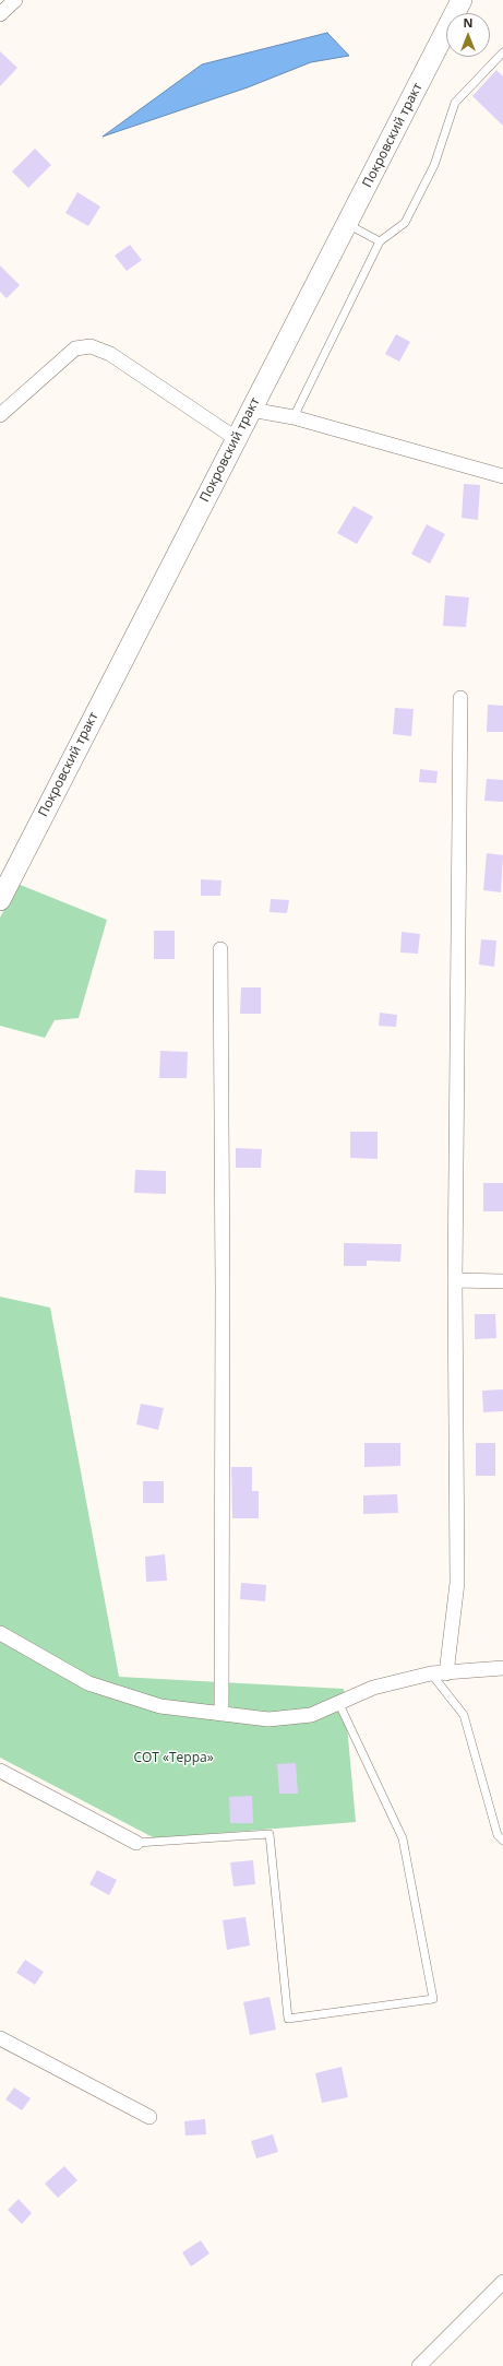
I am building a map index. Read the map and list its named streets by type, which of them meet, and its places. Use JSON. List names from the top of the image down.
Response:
{
  "streets": {
    "main road": ["Покровский тракт"]
  },
  "parks": ["СОТ «Терра»"],
  "north": "top"
}
